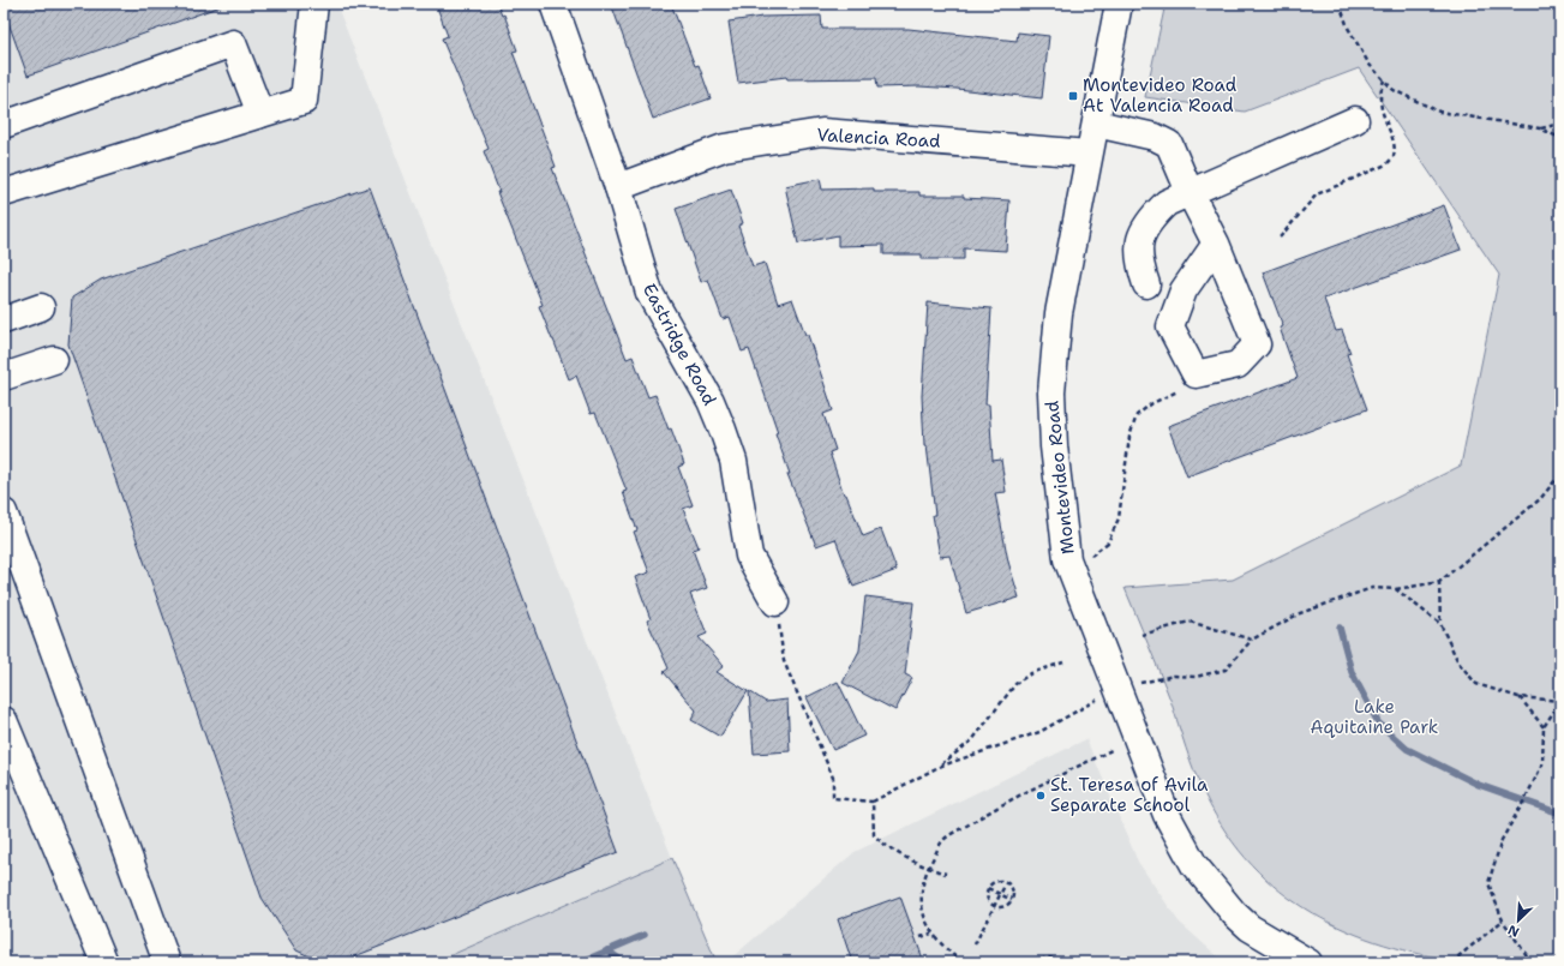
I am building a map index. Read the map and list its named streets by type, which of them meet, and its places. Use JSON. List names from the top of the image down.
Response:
{
  "streets": {
    "street": ["Valencia Road", "Eastridge Road", "Montevideo Road"]
  },
  "crossings": [
    ["Valencia Road", "Eastridge Road"],
    ["Valencia Road", "Montevideo Road"]
  ],
  "parks": ["Lake Aquitaine Park"],
  "places": {
    "transit": ["Montevideo Road At Valencia Road"],
    "other": ["St. Teresa of Avila Separate School"]
  },
  "north": "bottom left"
}
